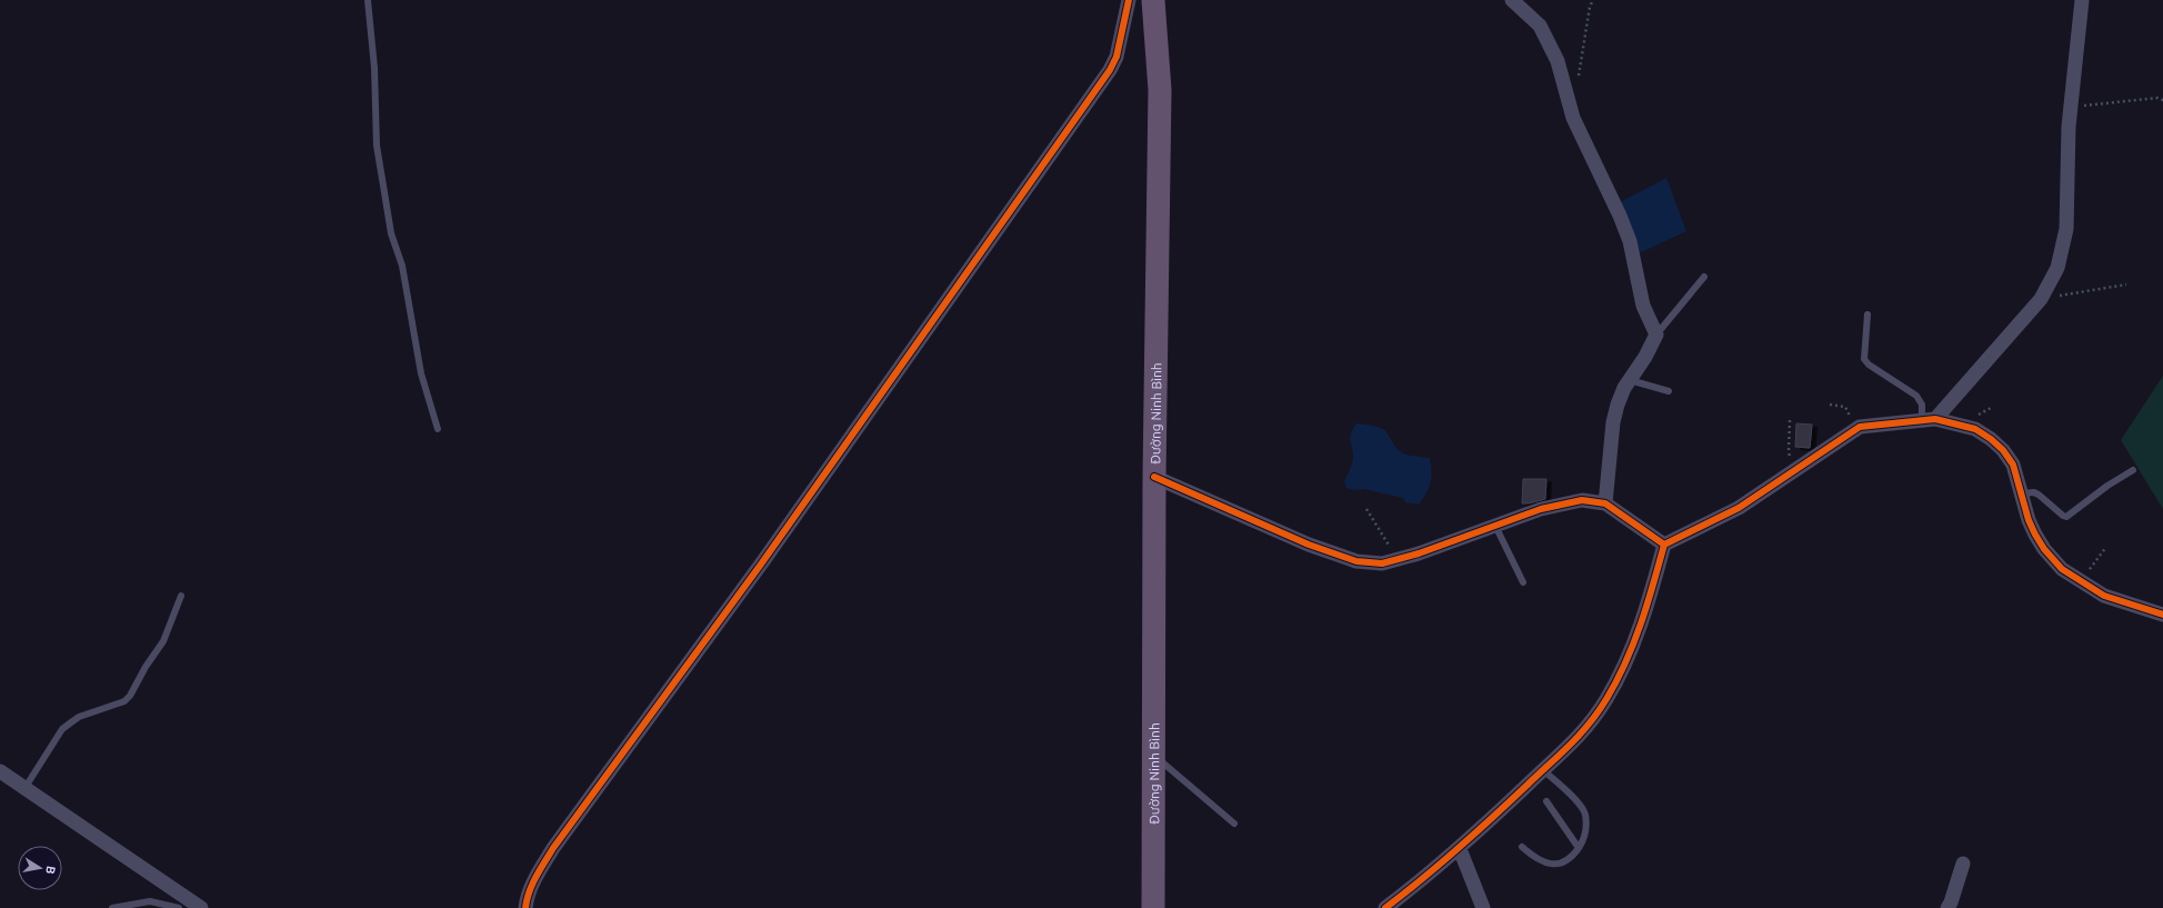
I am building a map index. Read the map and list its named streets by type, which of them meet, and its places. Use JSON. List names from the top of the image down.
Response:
{
  "streets": {
    "highway": ["Đường Ninh Bình"]
  },
  "north": "right"
}
